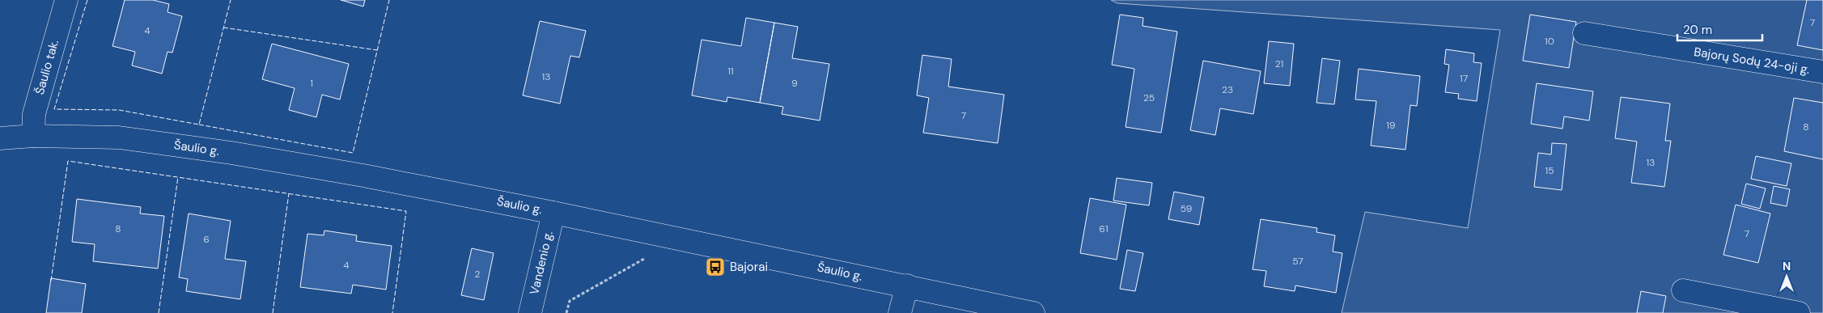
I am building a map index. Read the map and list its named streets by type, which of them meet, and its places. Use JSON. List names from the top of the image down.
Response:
{
  "streets": {
    "street": [
      "Bajorų Sodų 24-oji g.",
      "Šaulio tak.",
      "Šaulio g.",
      "Vandenio g."
    ]
  },
  "crossings": [
    ["Šaulio tak.", "Šaulio g."],
    ["Šaulio g.", "Vandenio g."]
  ],
  "places": {
    "bus stop": ["Bajorai"]
  },
  "house_numbers": [
    "7",
    "4",
    "10",
    "21",
    "11",
    "13",
    "17",
    "1",
    "9",
    "23",
    "25",
    "7",
    "19",
    "8",
    "13",
    "15",
    "59",
    "8",
    "61",
    "7",
    "6",
    "57",
    "4",
    "2"
  ],
  "scale_bar": "20 m",
  "north": "top"
}
